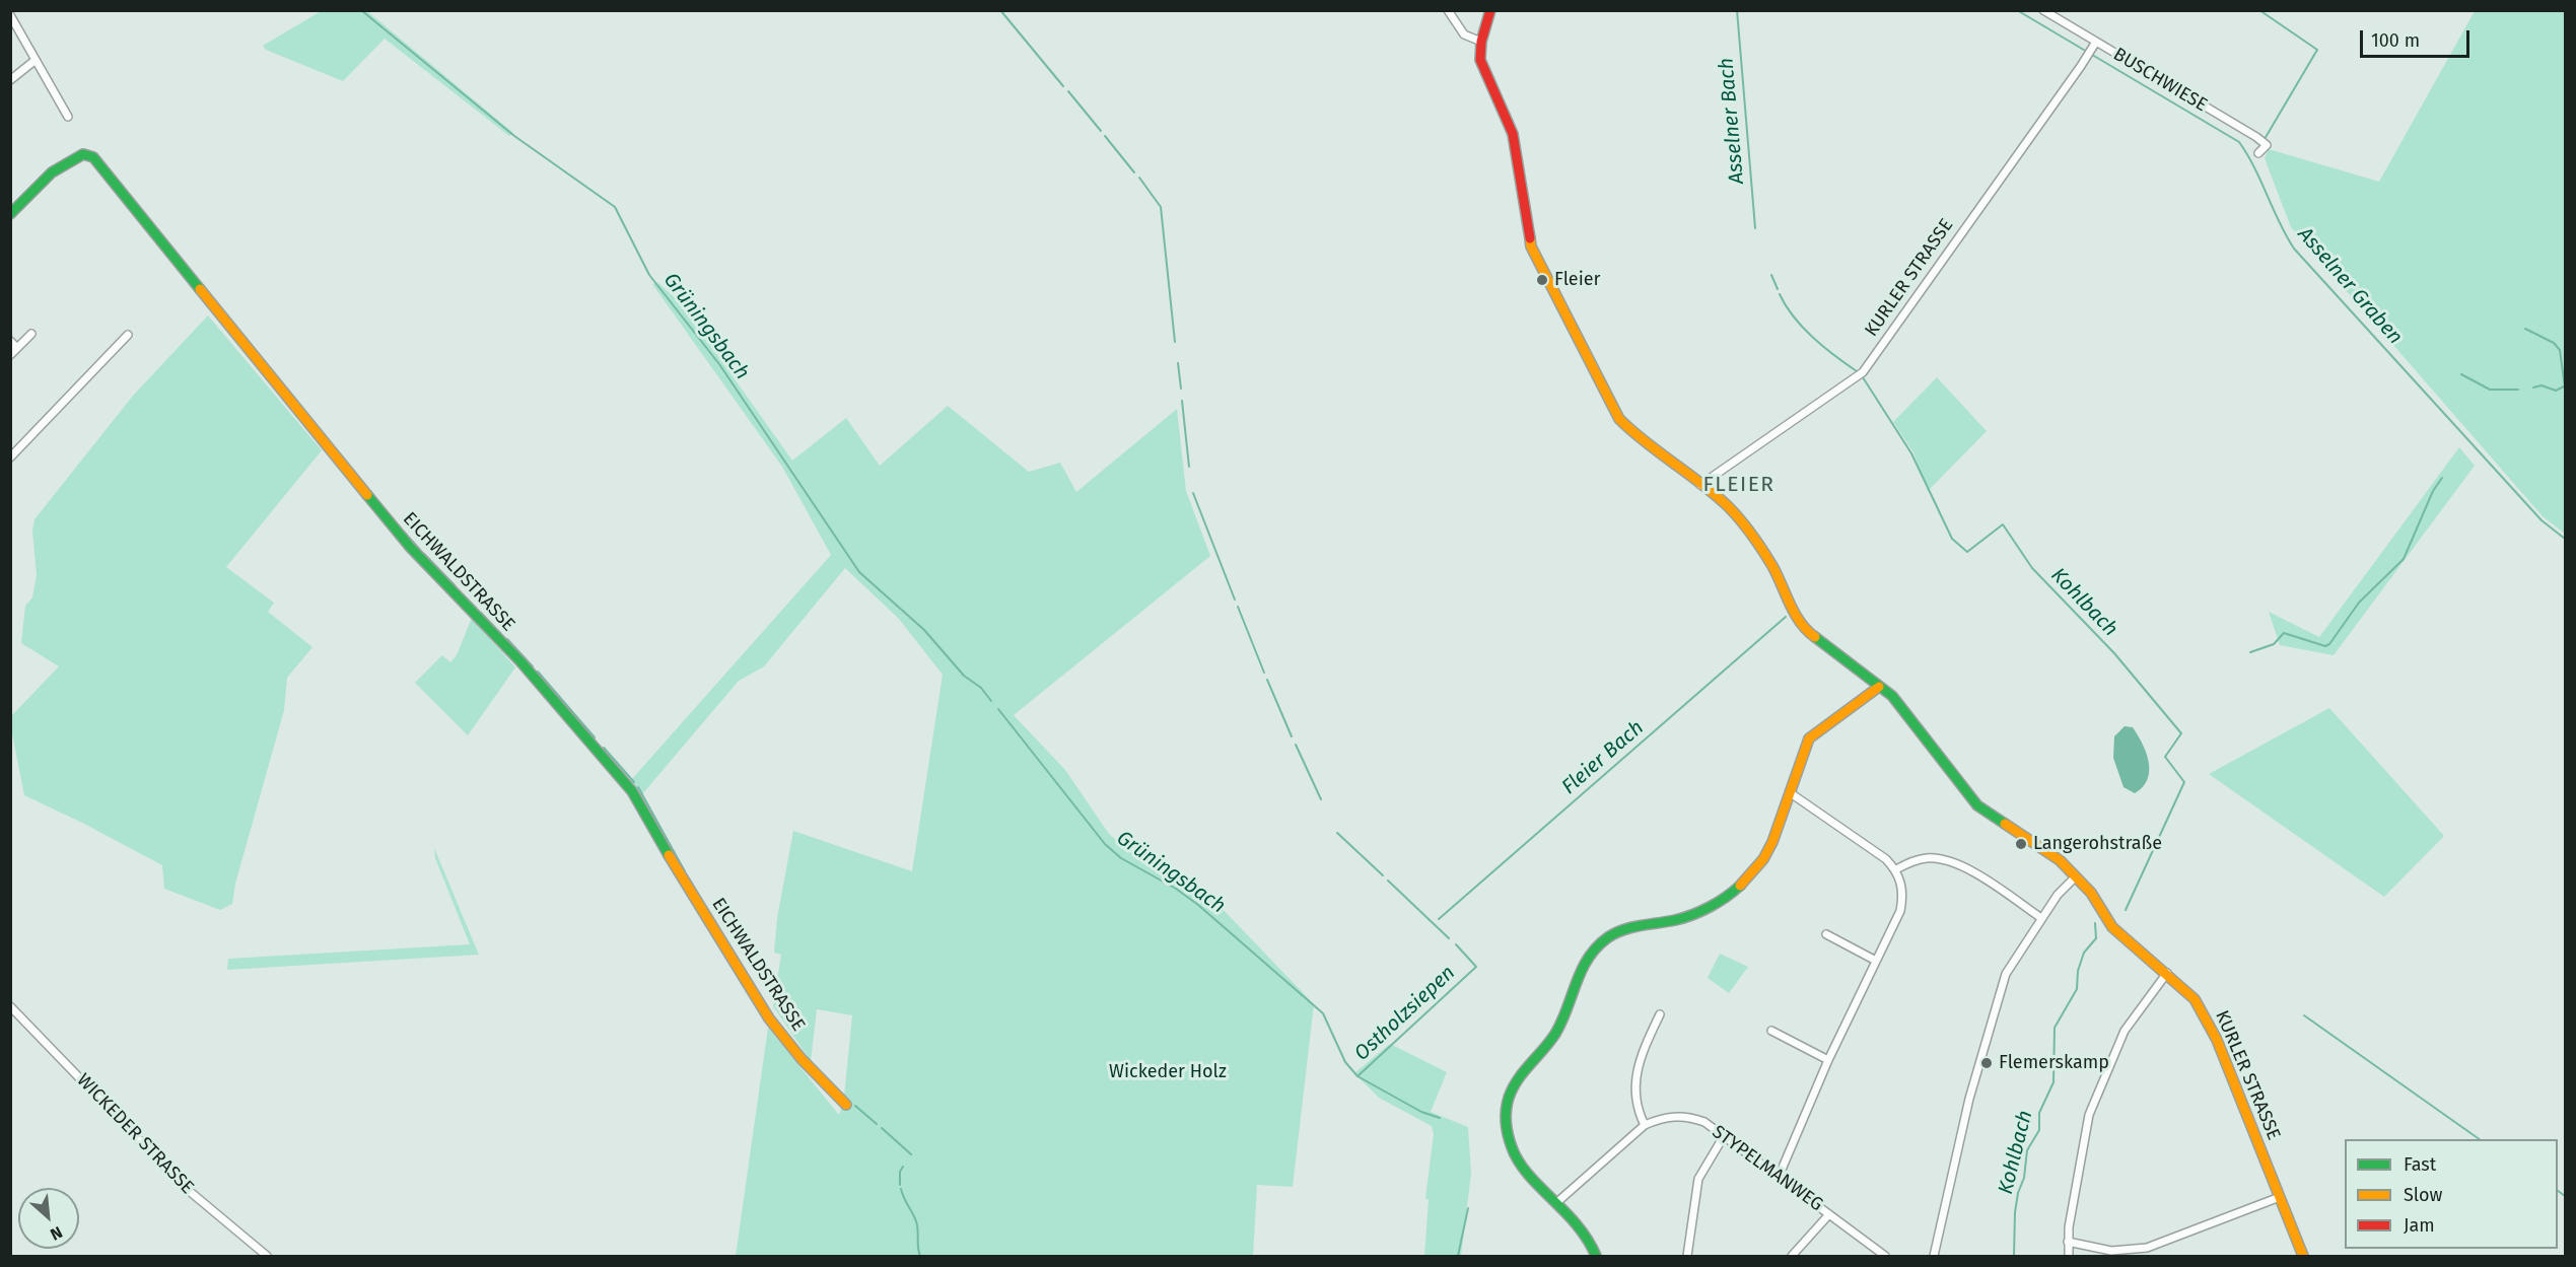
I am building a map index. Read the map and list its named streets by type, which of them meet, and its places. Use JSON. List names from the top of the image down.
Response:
{
  "streets": {
    "street": [
      "BUSCHWIESE",
      "KURLER STRASSE",
      "EICHWALDSTRASSE",
      "WICKEDER STRASSE",
      "STYPELMANWEG"
    ]
  },
  "crossings": [
    ["BUSCHWIESE", "KURLER STRASSE"]
  ],
  "districts": ["FLEIER"],
  "water": [
    "Asselner Bach",
    "Asselner Graben",
    "Grüningsbach",
    "Kohlbach",
    "Fleier Bach",
    "Ostholzsiepen"
  ],
  "parks": ["Wickeder Holz"],
  "places": ["Fleier", "Langerohstraße", "Flemerskamp"],
  "legend": ["Fast", "Slow", "Jam"],
  "scale_bar": "100 m",
  "north": "bottom right"
}
